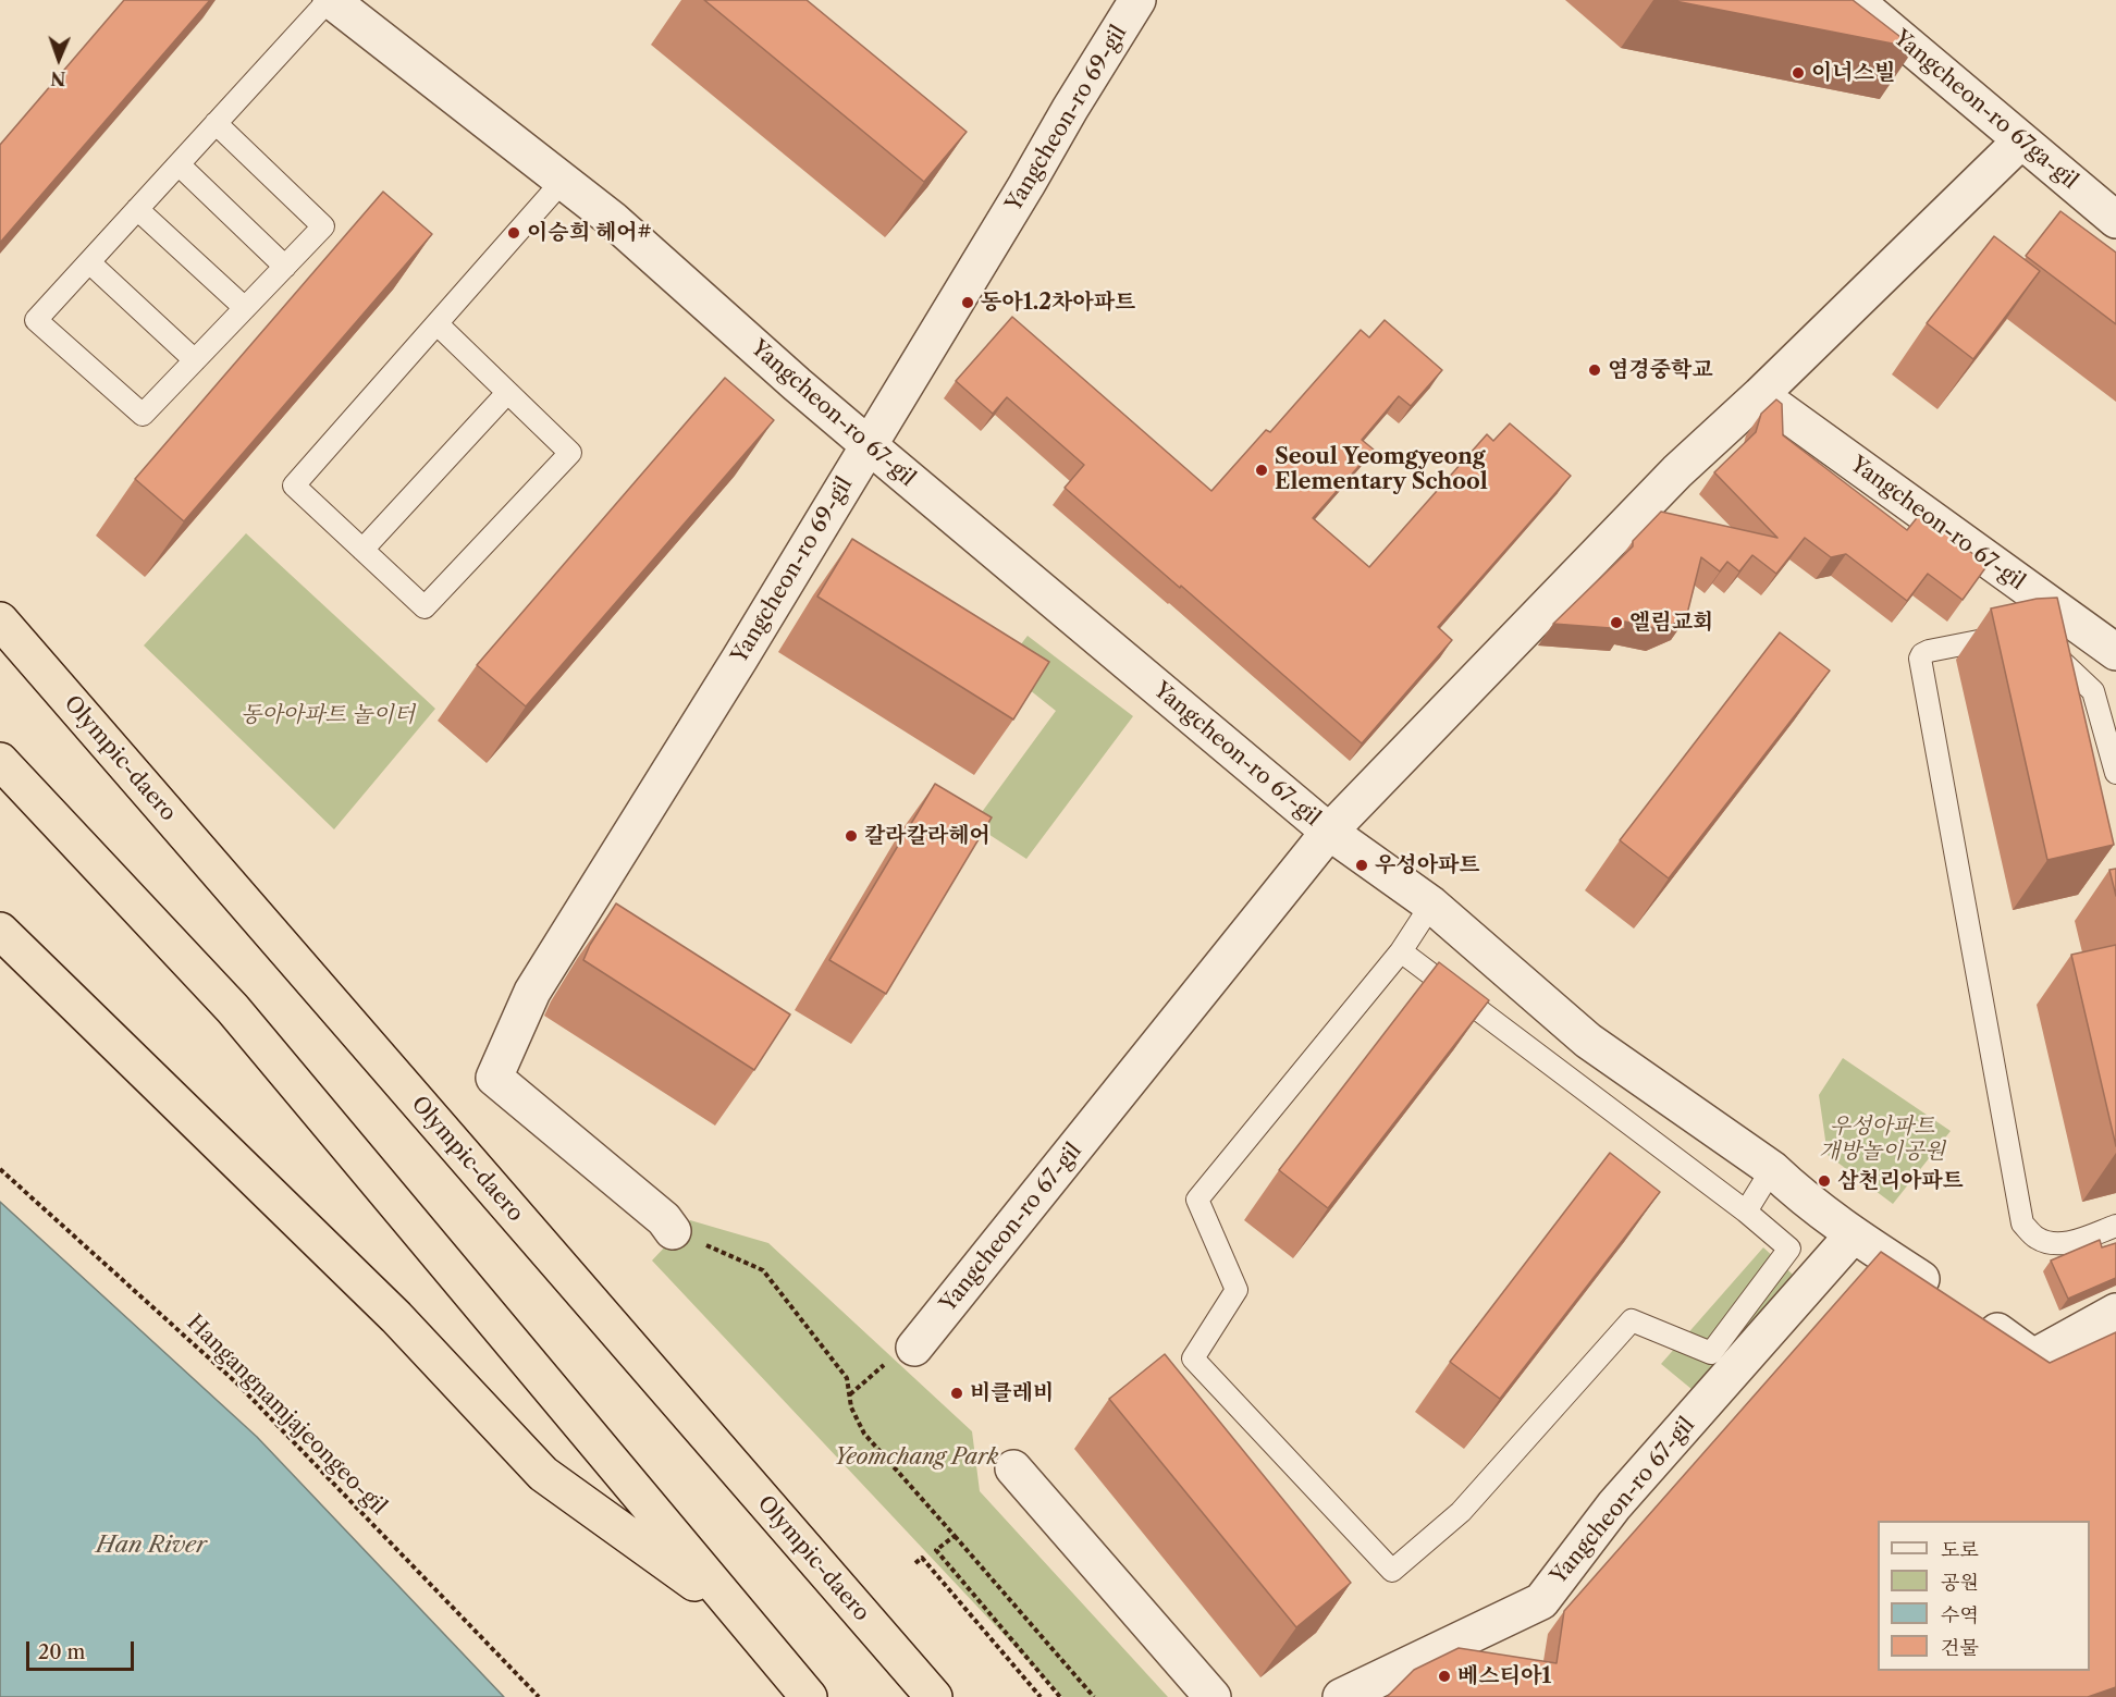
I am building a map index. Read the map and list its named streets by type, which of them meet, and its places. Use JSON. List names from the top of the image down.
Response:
{
  "streets": {
    "highway": ["Olympic-daero"],
    "street": ["Yangcheon-ro 67ga-gil", "Yangcheon-ro 69-gil", "Yangcheon-ro 67-gil"],
    "path": ["Hangangnamjajeongeo-gil"]
  },
  "crossings": [
    ["Yangcheon-ro 67ga-gil", "Yangcheon-ro 67-gil"],
    ["Yangcheon-ro 69-gil", "Yangcheon-ro 67-gil"]
  ],
  "water": ["Han River"],
  "parks": ["동아아파트 놀이터", "우성아파트 개방놀이공원", "Yeomchang Park"],
  "places": [
    "이너스빌",
    "이승희 헤어#",
    "동아1.2차아파트",
    "염경중학교",
    "Seoul Yeomgyeong Elementary School",
    "엘림교회",
    "칼라칼라헤어",
    "우성아파트",
    "삼천리아파트",
    "비클레비",
    "베스티아1"
  ],
  "legend": [
    "도로",
    "공원",
    "수역",
    "건물"
  ],
  "scale_bar": "20 m",
  "north": "bottom"
}
